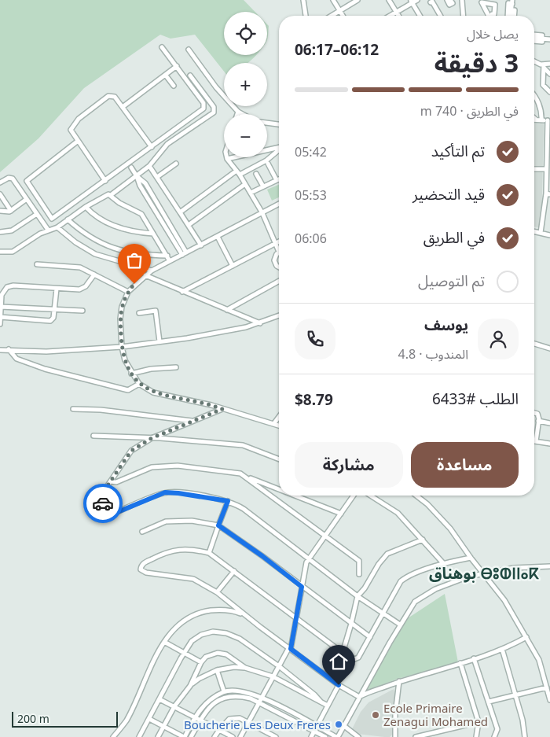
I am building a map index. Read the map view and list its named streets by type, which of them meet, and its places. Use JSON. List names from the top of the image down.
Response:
{
  "districts": ["بوهناق ⴱⵓⵀⵏⵏⴰⴽ"],
  "places": ["Ecole Primaire Zenagui Mohamed", "Boucherie Les Deux Freres"],
  "scale_bar": "200 m",
  "page": {
    "map_buttons": ["+", "−"],
    "heading": ["3 دقيقة", "يصل خلال", "06:12–06:17"],
    "panel": [
      "يوسف",
      "المندوب · 4.8",
      "الطلب #6433",
      "$8.79"
    ],
    "bar": "في الطريق · 740 m",
    "list": [
      ["تم التأكيد", "05:42"],
      ["قيد التحضير", "05:53"],
      ["في الطريق", "06:06"],
      "تم التوصيل"
    ],
    "buttons": ["مساعدة", "مشاركة"],
    "scale": "200 m"
  }
}
